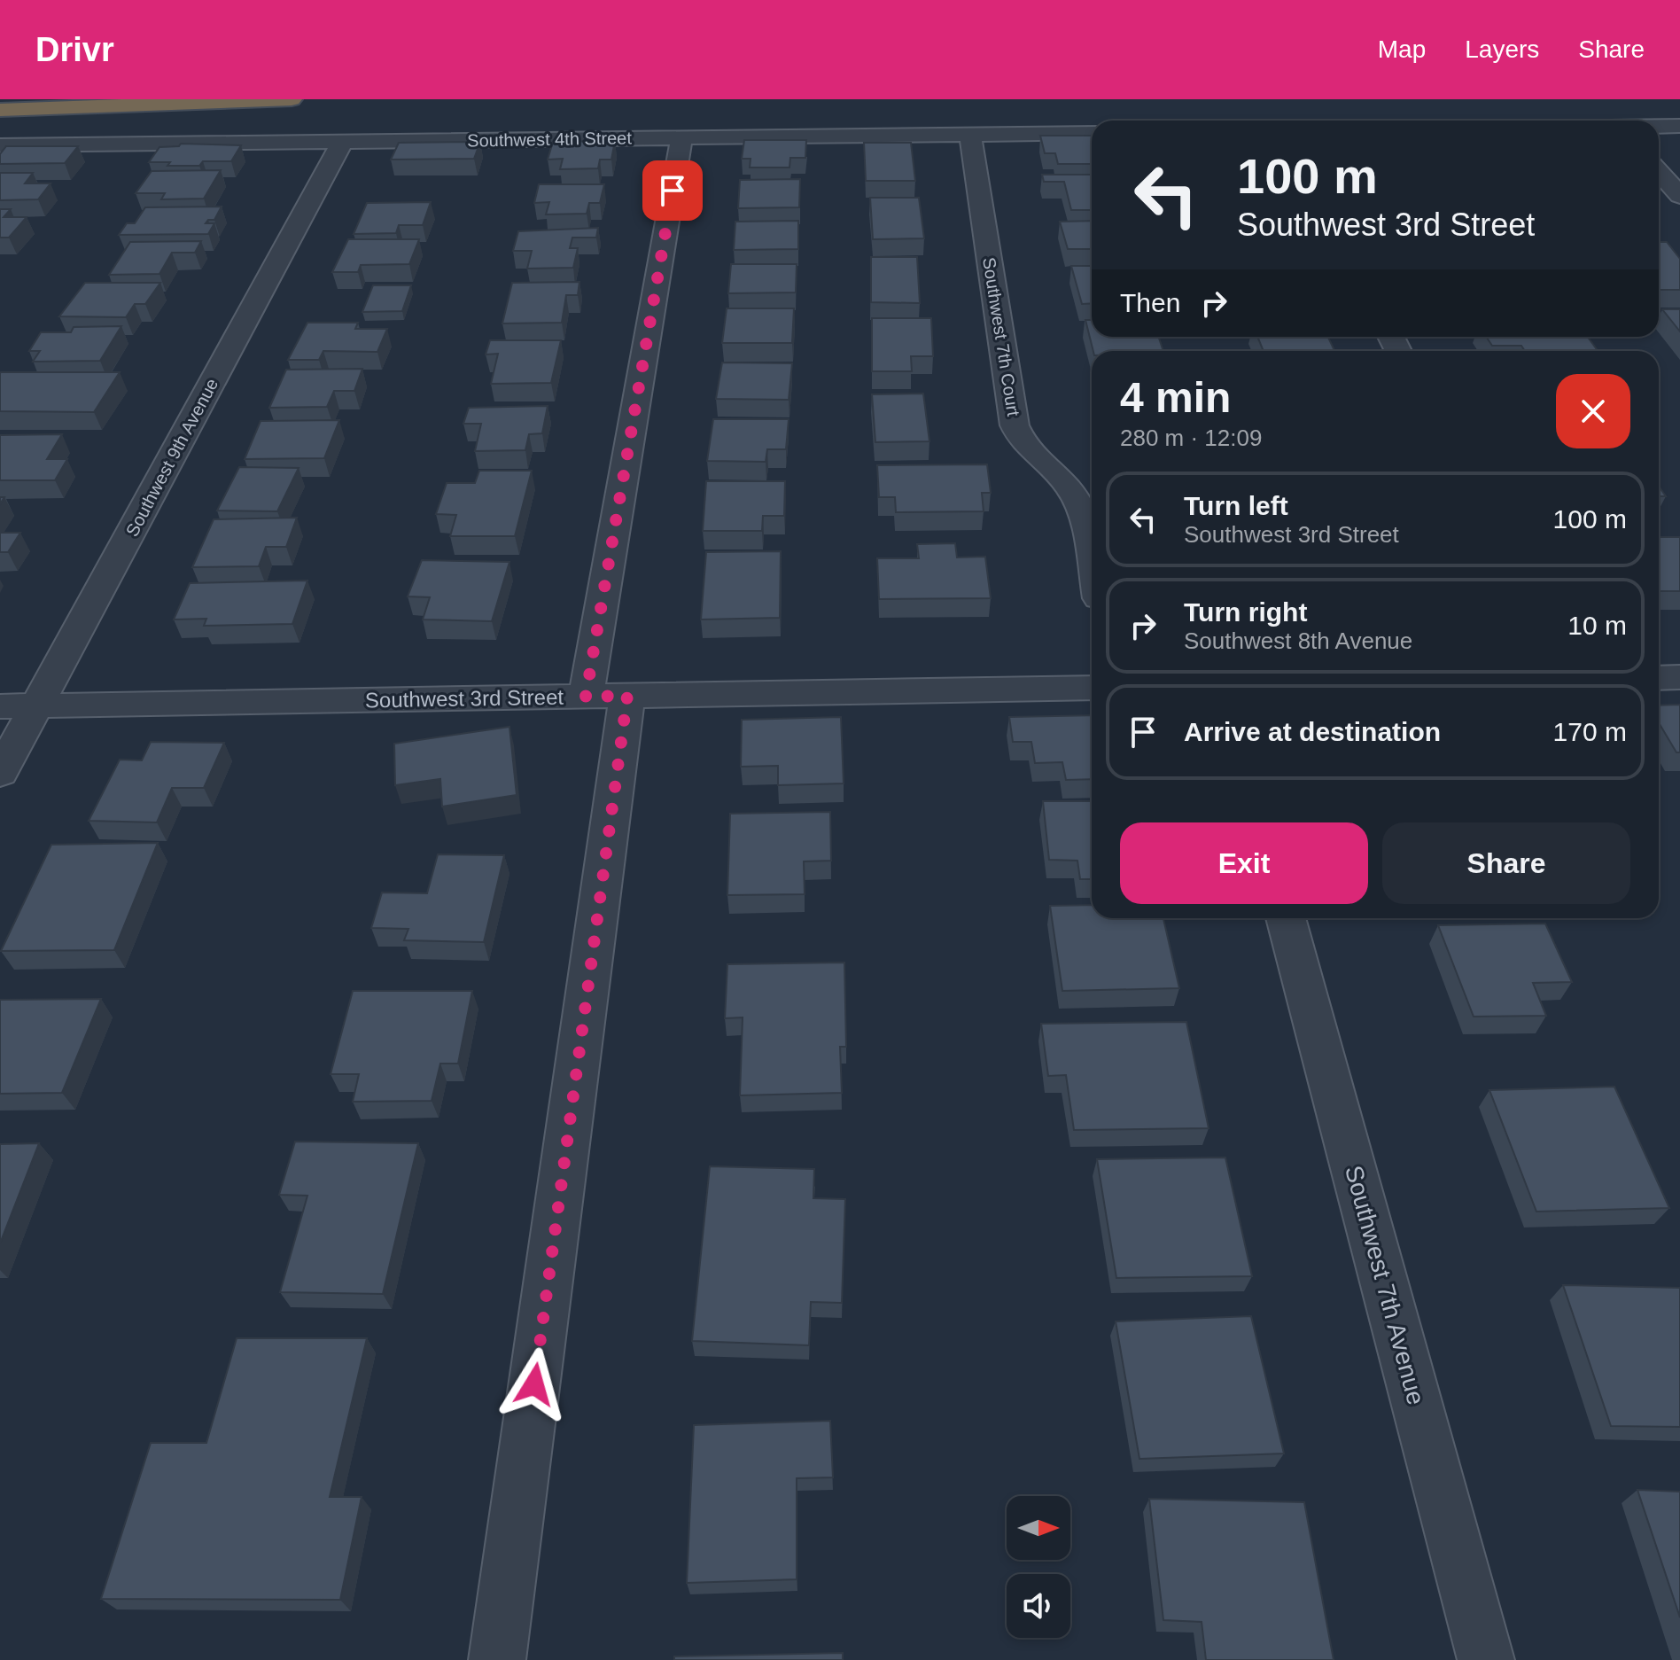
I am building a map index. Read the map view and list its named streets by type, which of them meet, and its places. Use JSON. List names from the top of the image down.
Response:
{
  "streets": {
    "street": [
      "Southwest 4th Street",
      "Southwest 7th Court",
      "Southwest 9th Avenue",
      "Southwest 3rd Street",
      "Southwest 7th Avenue"
    ]
  },
  "crossings": [
    ["Southwest 4th Street", "Southwest 7th Court"],
    ["Southwest 4th Street", "Southwest 9th Avenue"],
    ["Southwest 9th Avenue", "Southwest 3rd Street"]
  ],
  "north": "right",
  "page": {
    "header": "Drivr",
    "nav": ["Map", "Layers", "Share"],
    "turn": ["100 m", "Southwest 3rd Street"],
    "then": "Then",
    "heading": ["4 min", "280 m · 12:09"],
    "list": [
      {
        "name": "Turn left",
        "note": "Southwest 3rd Street",
        "value": "100 m"
      },
      {
        "name": "Turn right",
        "note": "Southwest 8th Avenue",
        "value": "10 m"
      },
      {
        "name": "Arrive at destination",
        "value": "170 m"
      }
    ],
    "buttons": ["Exit", "Share"]
  }
}
